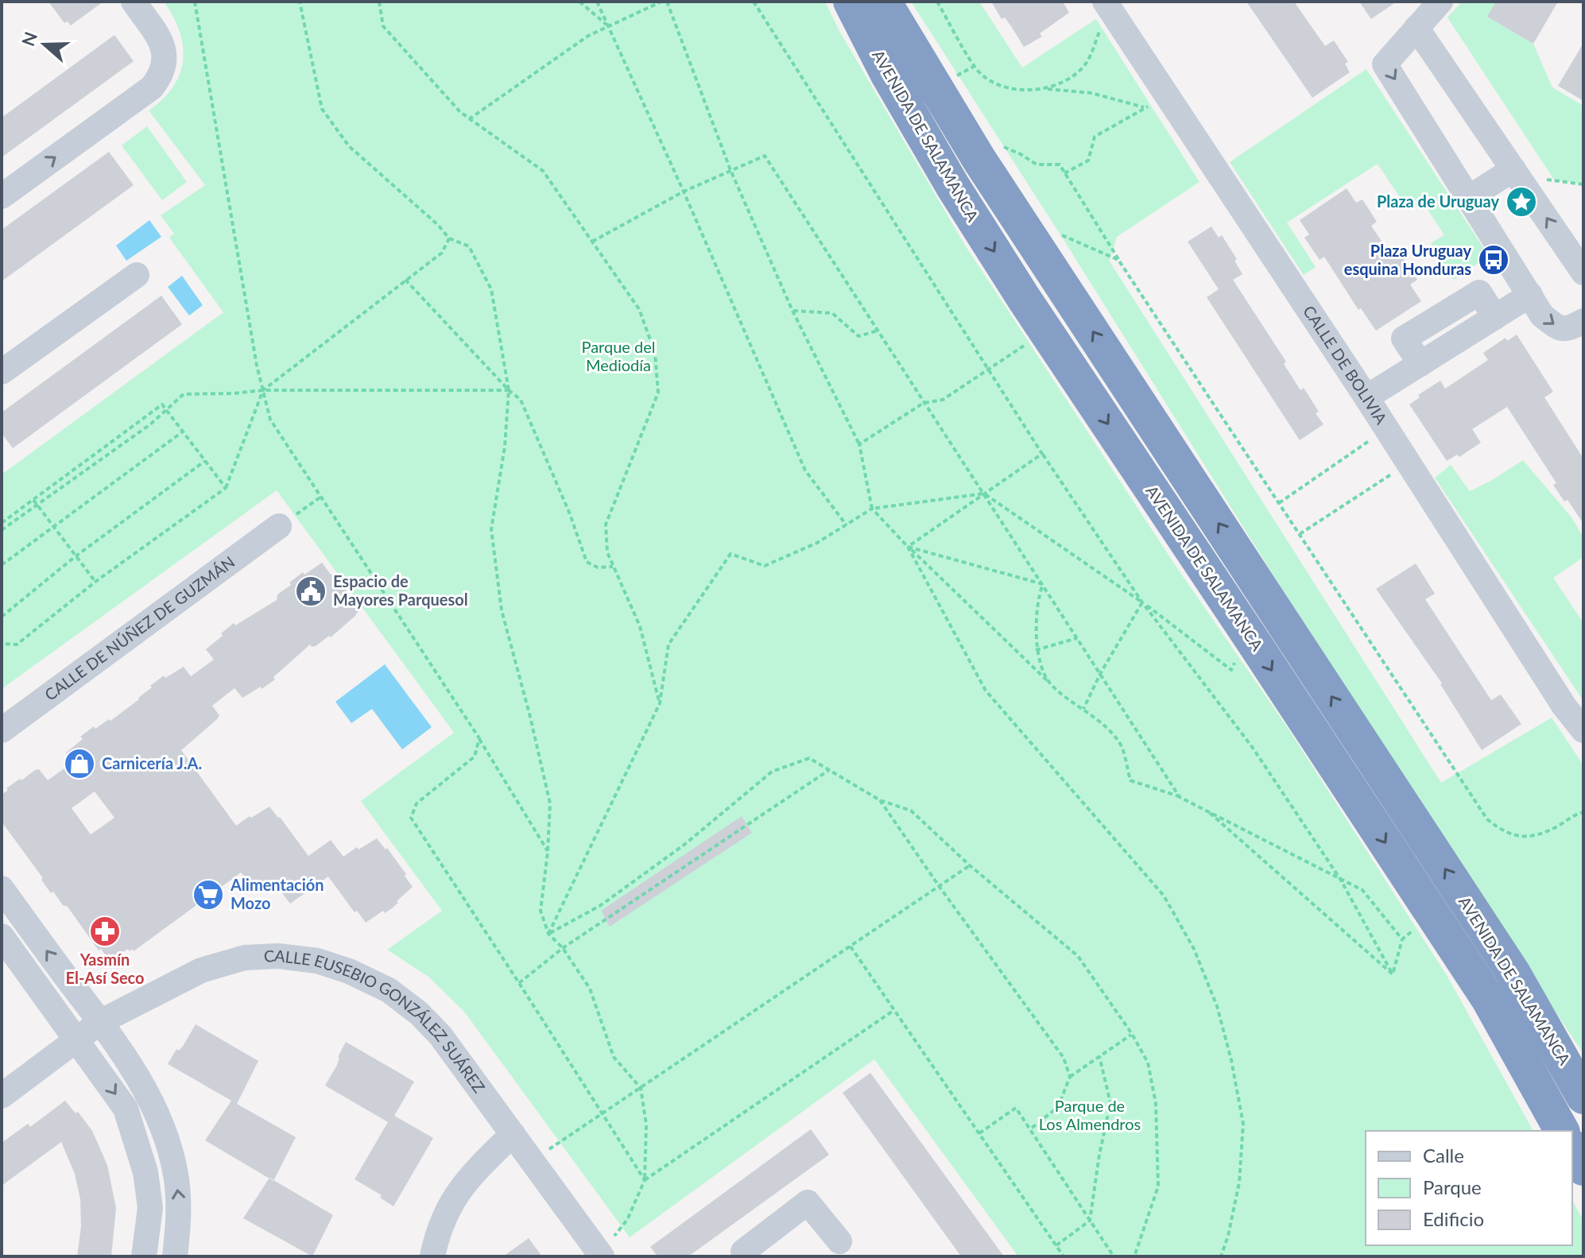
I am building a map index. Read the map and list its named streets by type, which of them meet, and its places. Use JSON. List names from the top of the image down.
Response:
{
  "streets": {
    "highway": ["AVENIDA DE SALAMANCA"],
    "street": ["CALLE DE BOLIVIA", "CALLE DE NÚÑEZ DE GUZMÁN", "CALLE EUSEBIO GONZÁLEZ SUÁREZ"]
  },
  "parks": ["Parque del Mediodía", "Parque de Los Almendros"],
  "places": {
    "place": ["Plaza de Uruguay"],
    "bus stop": ["Plaza Uruguay esquina Honduras"],
    "public building": ["Espacio de Mayores Parquesol"],
    "shop": ["Carnicería J.A."],
    "supermarket": ["Alimentación Mozo"],
    "pharmacy": ["Yasmín El-Así Seco"]
  },
  "legend": ["Calle", "Parque", "Edificio"],
  "north": "left"
}
